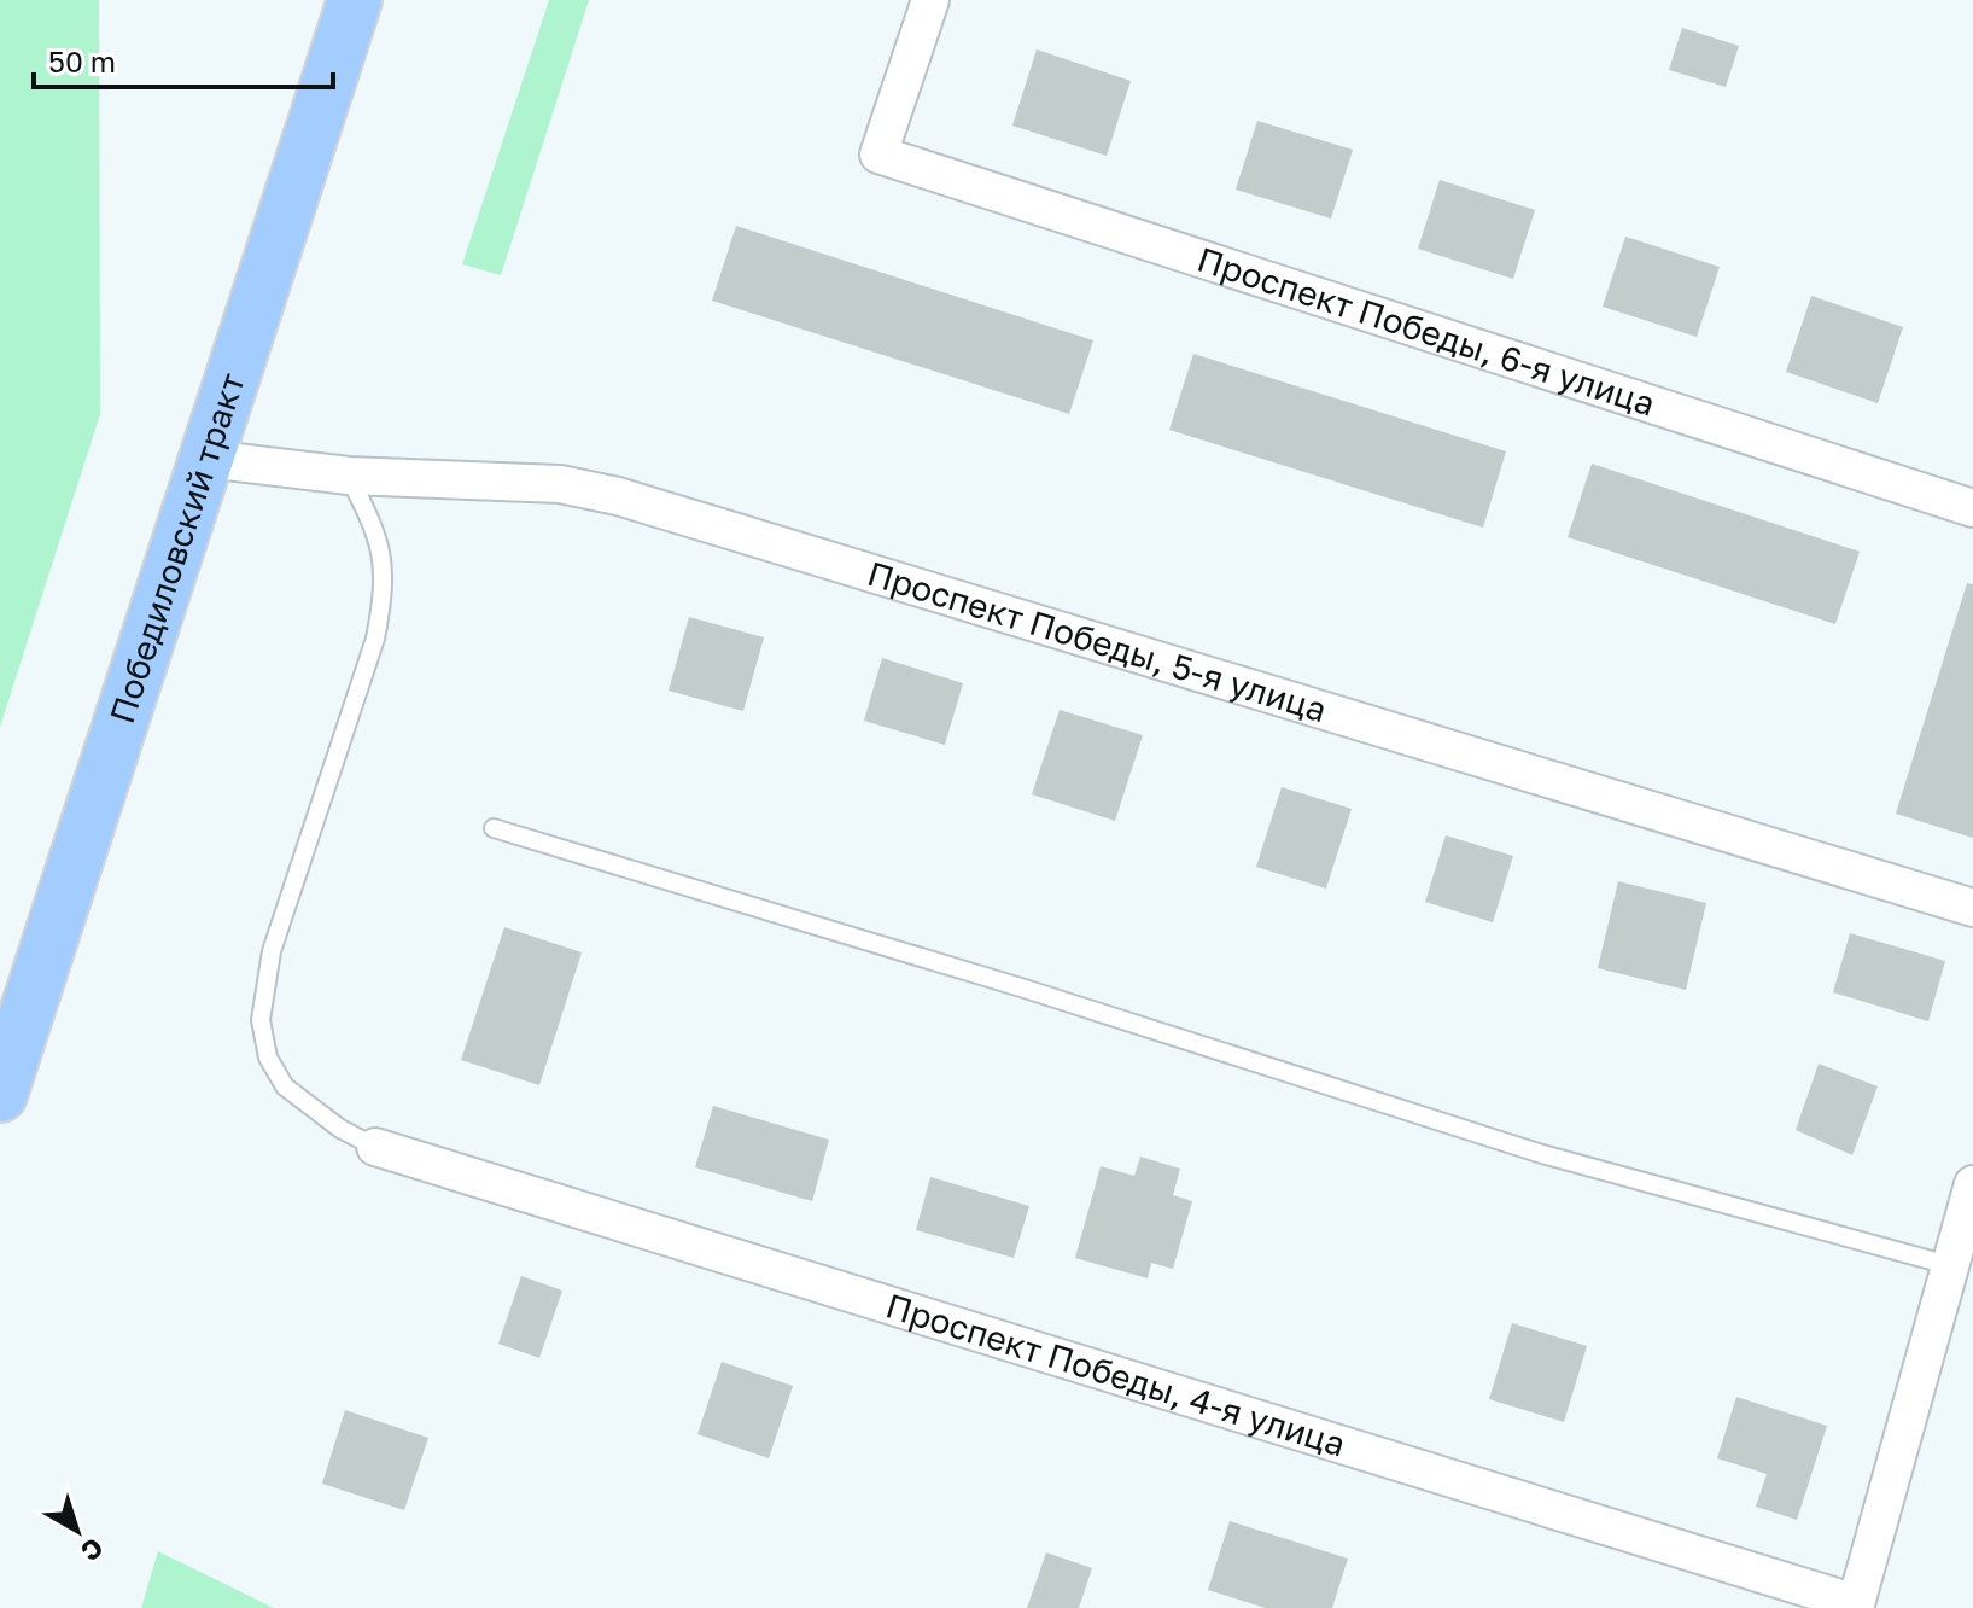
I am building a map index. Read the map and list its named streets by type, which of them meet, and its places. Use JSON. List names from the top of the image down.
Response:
{
  "streets": {
    "main road": ["Победиловский тракт"],
    "street": ["Проспект Победы, 6-я улица", "Проспект Победы, 5-я улица", "Проспект Победы, 4-я улица"]
  },
  "crossings": [
    ["Победиловский тракт", "Проспект Победы, 5-я улица"]
  ],
  "scale_bar": "50 m",
  "north": "bottom right"
}
